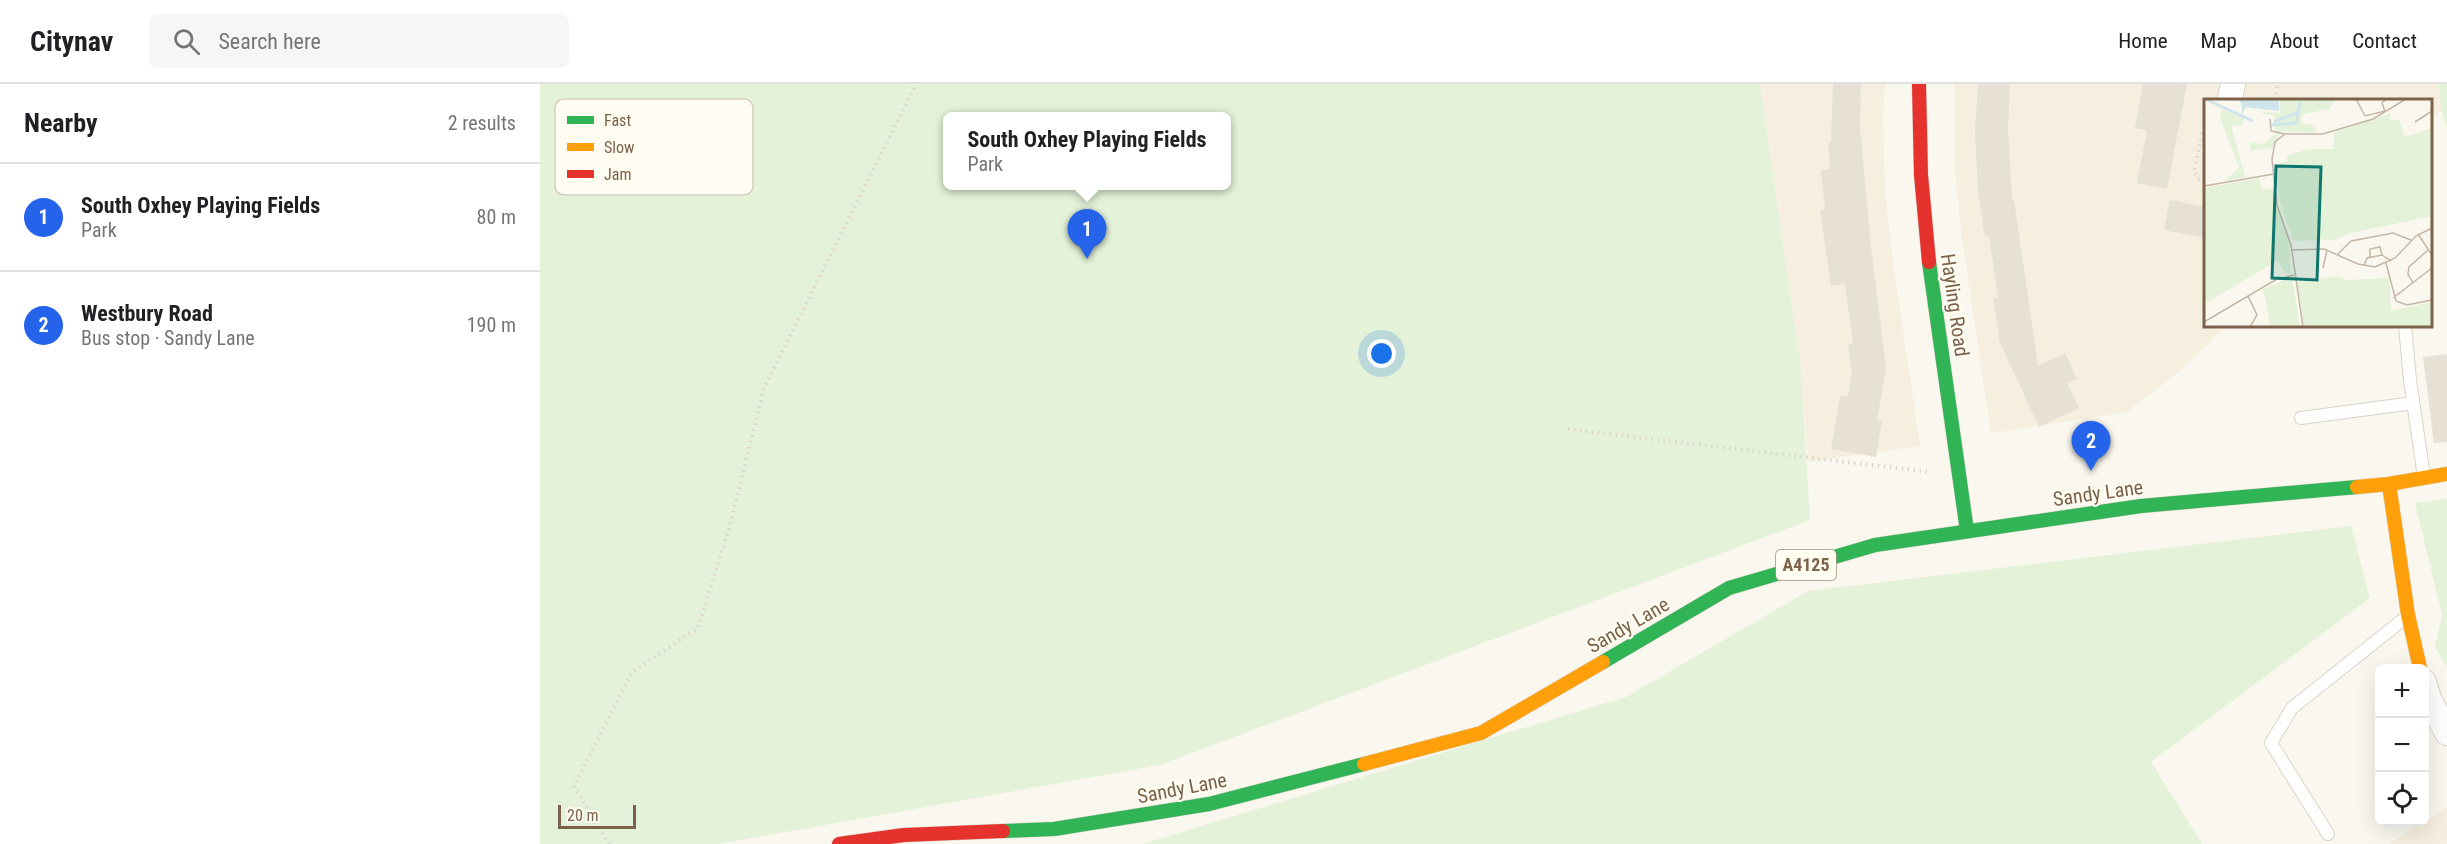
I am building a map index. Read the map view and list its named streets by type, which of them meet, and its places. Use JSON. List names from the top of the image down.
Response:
{
  "streets": {
    "main road": ["Hayling Road", "Sandy Lane", "A4125"]
  },
  "crossings": [
    ["Hayling Road", "Sandy Lane"]
  ],
  "legend": ["Fast", "Slow", "Jam"],
  "scale_bar": "20 m",
  "page": {
    "header": "Citynav",
    "search": "Search here",
    "nav": [
      "Home",
      "Map",
      "About",
      "Contact"
    ],
    "heading": ["Nearby", "2 results"],
    "popup": ["South Oxhey Playing Fields", "Park"],
    "list": [
      {
        "mark": "1",
        "name": "South Oxhey Playing Fields",
        "note": "Park",
        "value": "80 m"
      },
      {
        "mark": "2",
        "name": "Westbury Road",
        "note": "Bus stop · Sandy Lane",
        "value": "190 m"
      }
    ],
    "pins": ["1", "2"],
    "map_buttons": ["+", "−"],
    "scale": "20 m"
  }
}
